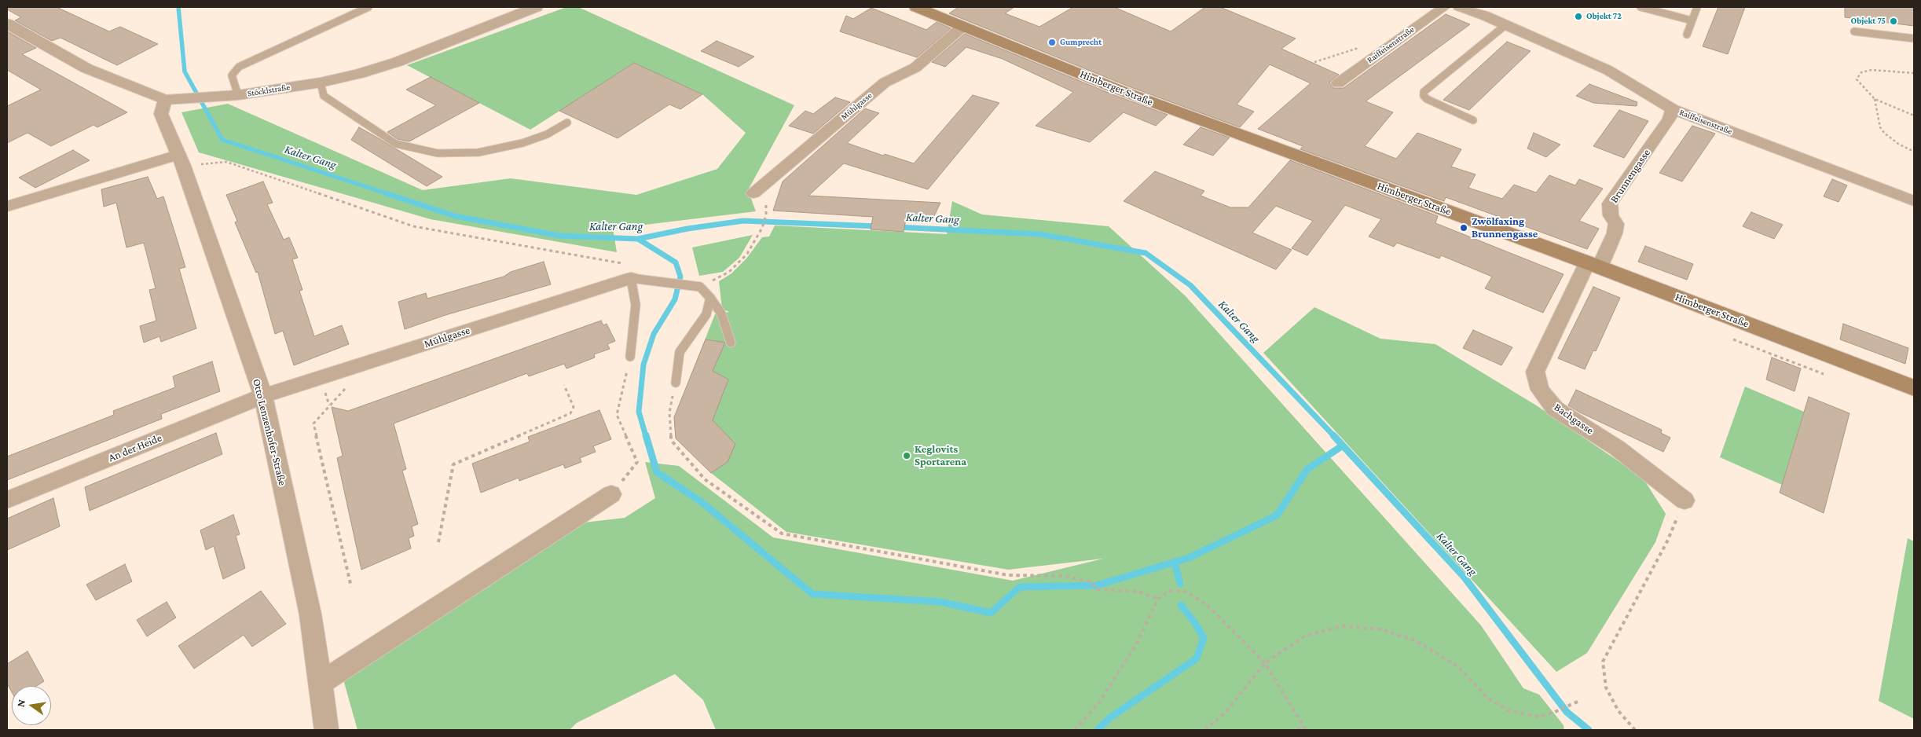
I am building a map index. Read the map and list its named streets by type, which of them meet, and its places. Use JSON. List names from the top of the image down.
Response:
{
  "streets": {
    "main road": ["Himberger Straße"],
    "street": [
      "Raiffeisenstraße",
      "Stöcklstraße",
      "Mühlgasse",
      "Brunnengasse",
      "Bachgasse",
      "Otto Lenzenhofer-Straße",
      "An der Heide"
    ]
  },
  "crossings": [
    ["Raiffeisenstraße", "Brunnengasse"],
    ["Himberger Straße", "Mühlgasse"],
    ["Himberger Straße", "Brunnengasse"],
    ["Himberger Straße", "Bachgasse"],
    ["Stöcklstraße", "Otto Lenzenhofer-Straße"],
    ["Mühlgasse", "Otto Lenzenhofer-Straße"],
    ["Mühlgasse", "An der Heide"],
    ["Brunnengasse", "Bachgasse"],
    ["Otto Lenzenhofer-Straße", "An der Heide"]
  ],
  "water": ["Kalter Gang"],
  "places": [
    "Objekt 72",
    "Objekt 75",
    "Gumprecht",
    "Zwölfaxing Brunnengasse",
    "Keglovits Sportarena"
  ],
  "north": "left"
}
